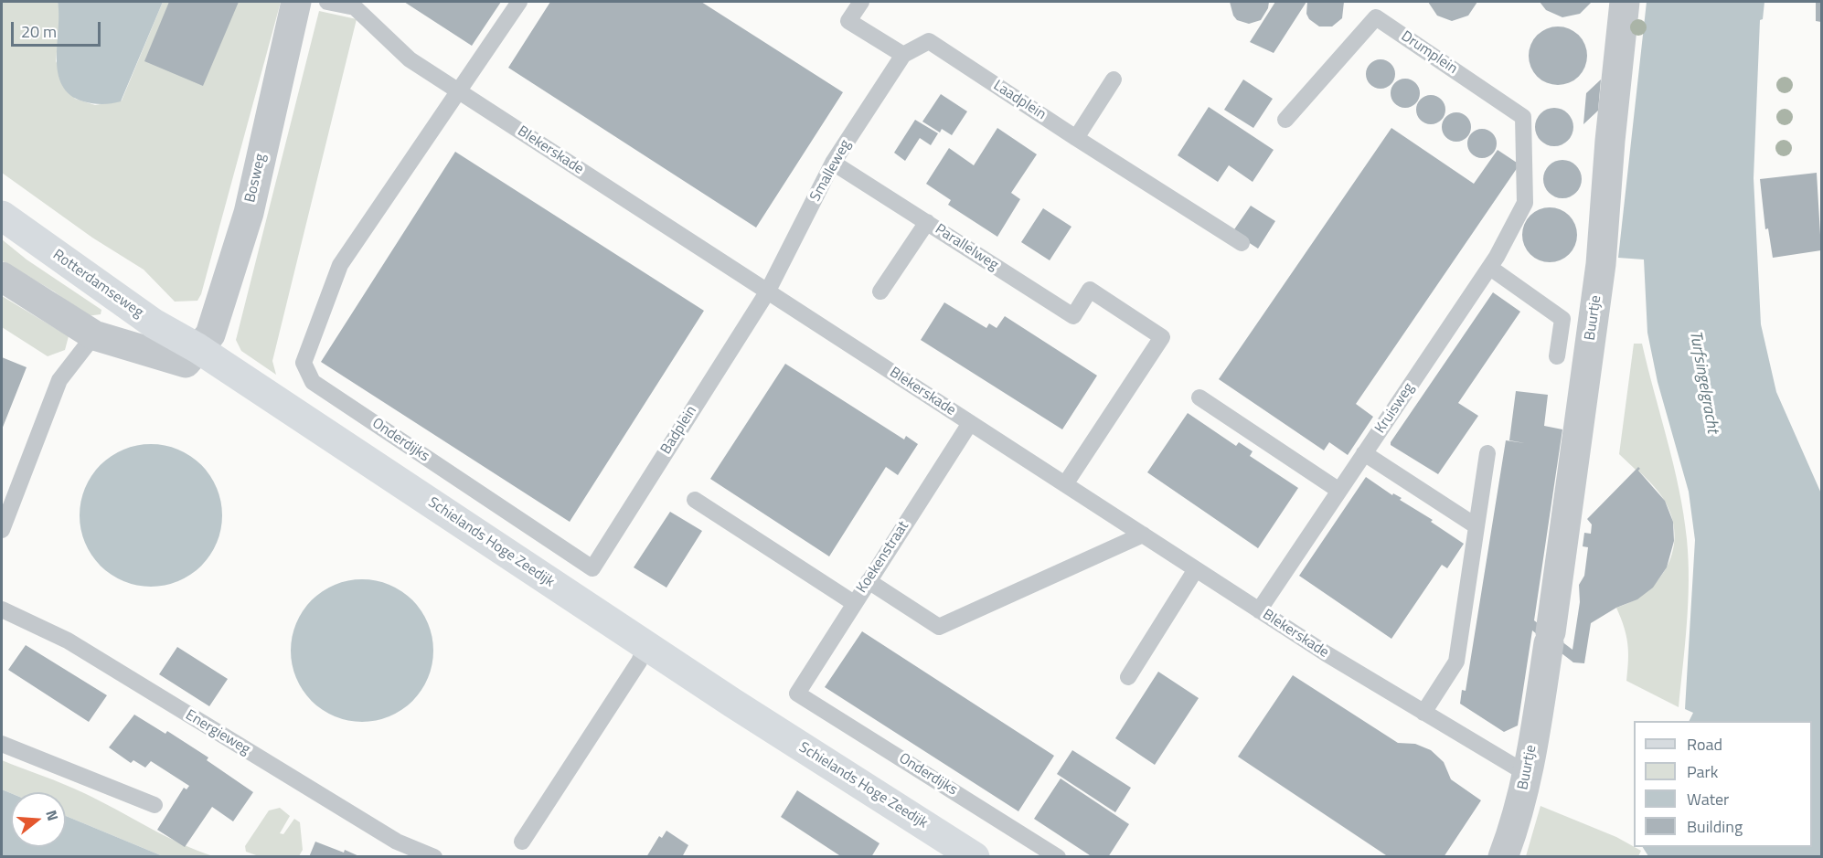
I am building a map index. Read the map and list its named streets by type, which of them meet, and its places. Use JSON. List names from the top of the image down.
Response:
{
  "streets": {
    "main road": ["Rotterdamseweg", "Schielands Hoge Zeedijk"],
    "street": ["Bosweg", "Buurtje"],
    "lane": [
      "Drumplein",
      "Laadplein",
      "Blekerskade",
      "Smalleweg",
      "Parallelweg",
      "Kruisweg",
      "Badplein",
      "Onderdijks",
      "Koekenstraat",
      "Energieweg"
    ]
  },
  "crossings": [
    ["Drumplein", "Kruisweg"],
    ["Laadplein", "Smalleweg"],
    ["Blekerskade", "Smalleweg"],
    ["Blekerskade", "Parallelweg"],
    ["Blekerskade", "Buurtje"],
    ["Blekerskade", "Kruisweg"],
    ["Blekerskade", "Badplein"],
    ["Blekerskade", "Onderdijks"],
    ["Blekerskade", "Koekenstraat"],
    ["Smalleweg", "Parallelweg"],
    ["Smalleweg", "Badplein"],
    ["Bosweg", "Rotterdamseweg"],
    ["Bosweg", "Schielands Hoge Zeedijk"],
    ["Rotterdamseweg", "Schielands Hoge Zeedijk"],
    ["Badplein", "Onderdijks"],
    ["Onderdijks", "Koekenstraat"]
  ],
  "water": ["Turfsingelgracht"],
  "legend": [
    "Road",
    "Park",
    "Water",
    "Building"
  ],
  "scale_bar": "20 m",
  "north": "right"
}
